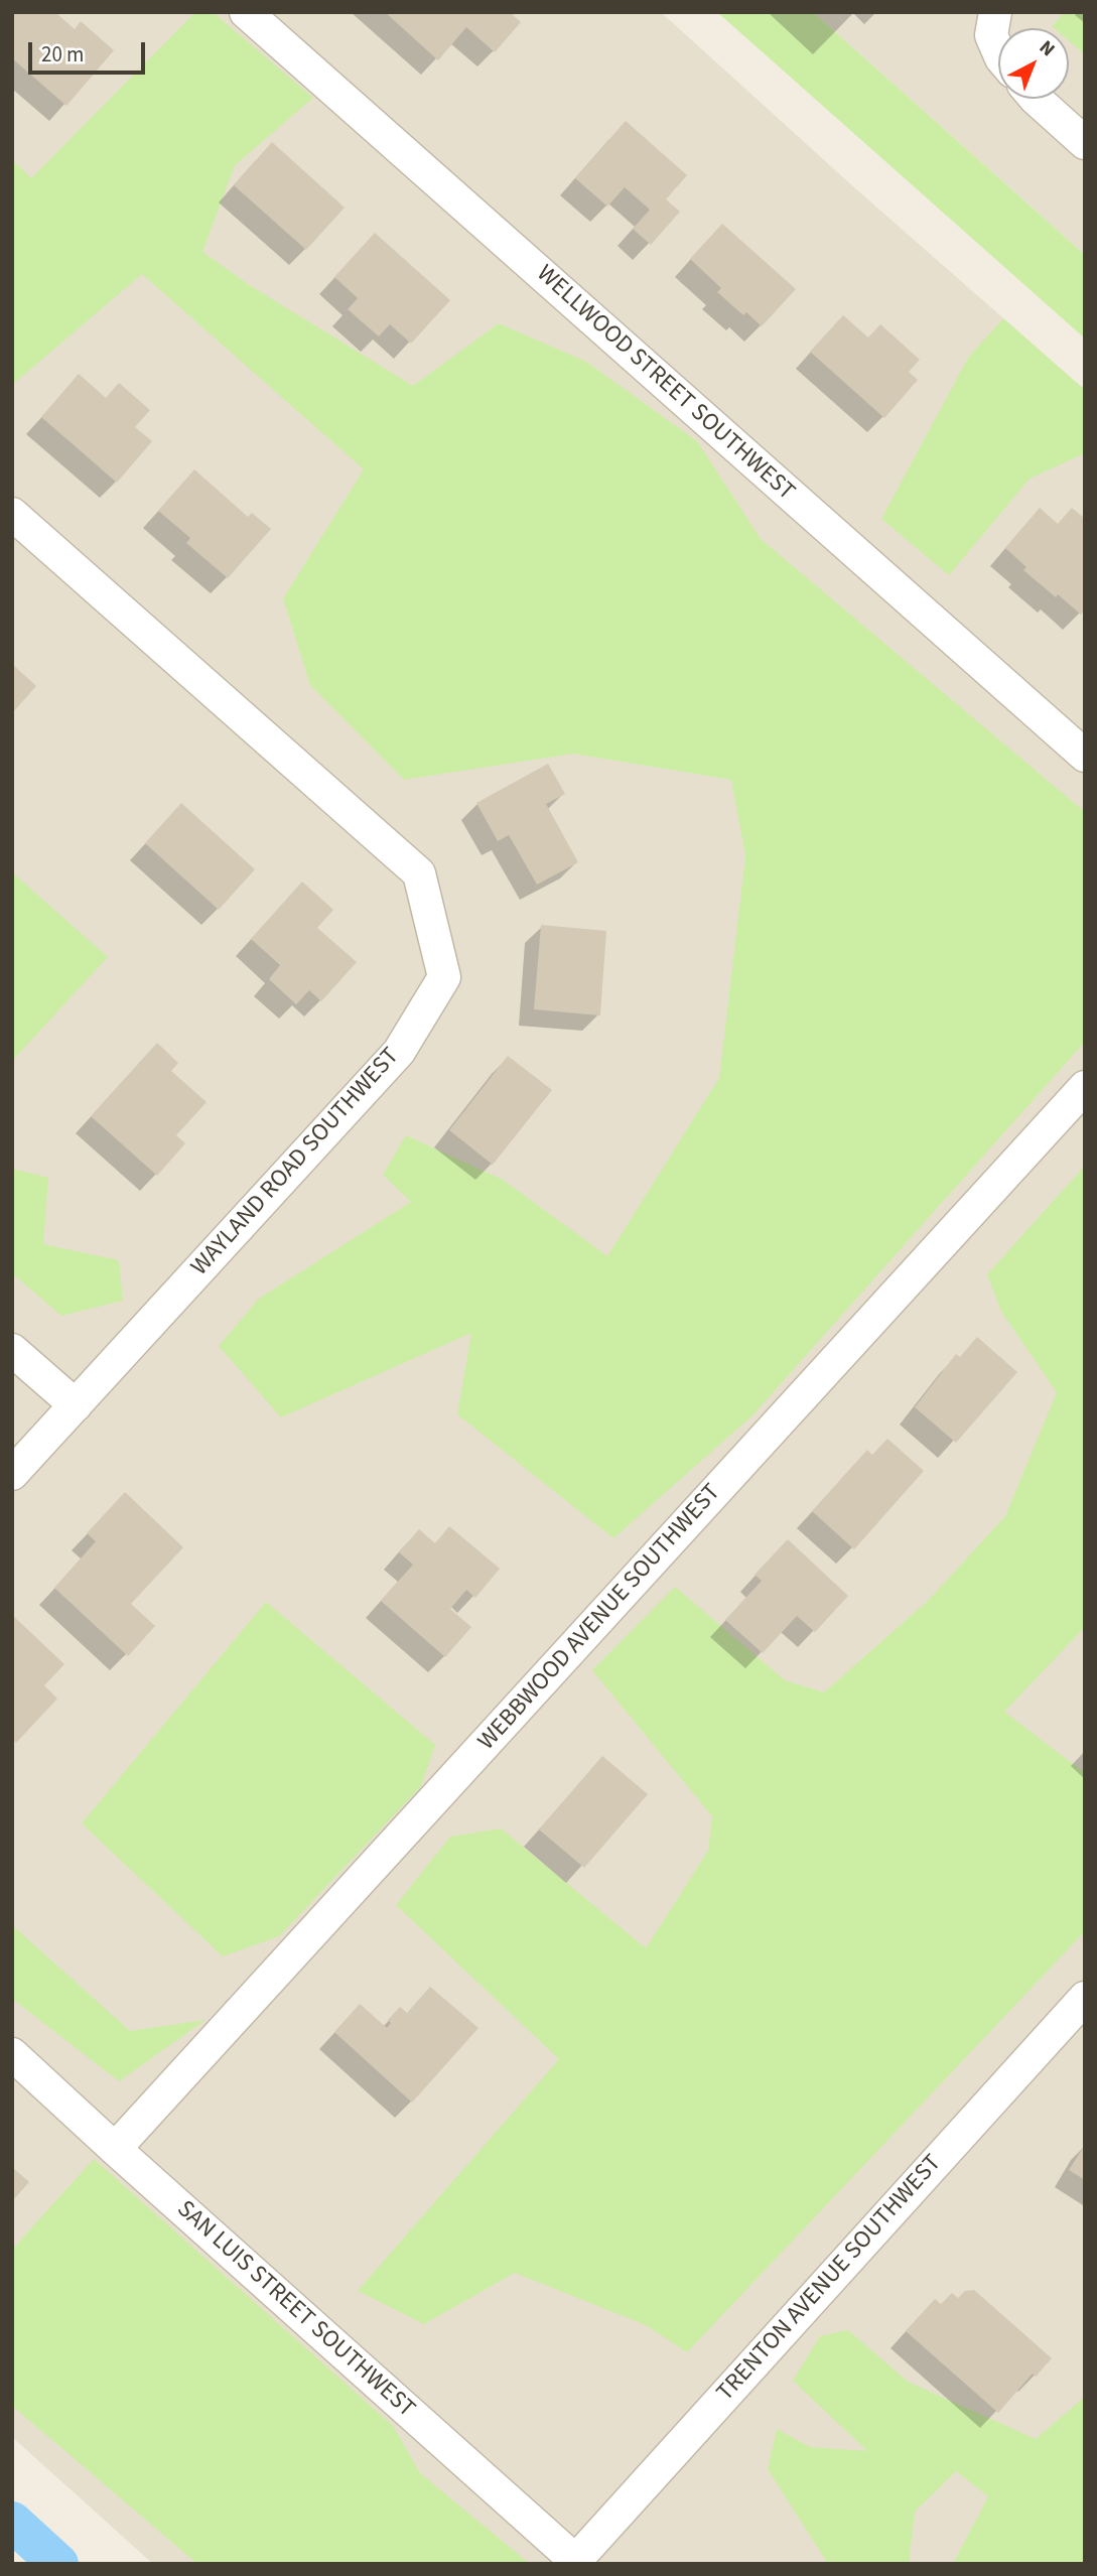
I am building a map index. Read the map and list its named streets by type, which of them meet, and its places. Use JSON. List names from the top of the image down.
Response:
{
  "streets": {
    "street": [
      "WELLWOOD STREET SOUTHWEST",
      "WAYLAND ROAD SOUTHWEST",
      "WEBBWOOD AVENUE SOUTHWEST",
      "TRENTON AVENUE SOUTHWEST",
      "SAN LUIS STREET SOUTHWEST"
    ]
  },
  "crossings": [
    ["WEBBWOOD AVENUE SOUTHWEST", "SAN LUIS STREET SOUTHWEST"],
    ["TRENTON AVENUE SOUTHWEST", "SAN LUIS STREET SOUTHWEST"]
  ],
  "scale_bar": "20 m",
  "north": "top right"
}
